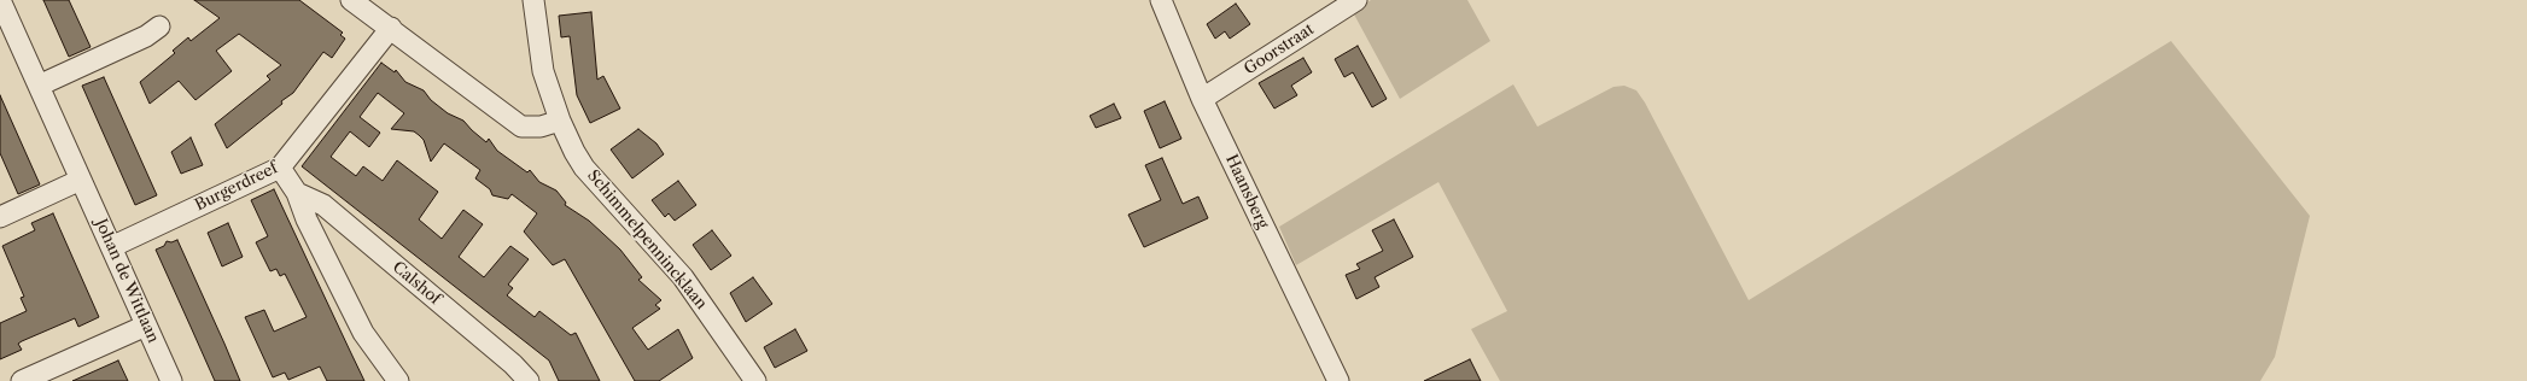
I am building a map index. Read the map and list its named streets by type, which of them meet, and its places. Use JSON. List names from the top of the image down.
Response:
{
  "streets": {
    "street": [
      "Goorstraat",
      "Burgerdreef",
      "Haansberg",
      "Schimmelpennincklaan",
      "Johan de Wittlaan",
      "Calshof"
    ]
  },
  "crossings": [
    ["Goorstraat", "Haansberg"],
    ["Burgerdreef", "Johan de Wittlaan"]
  ]
}
